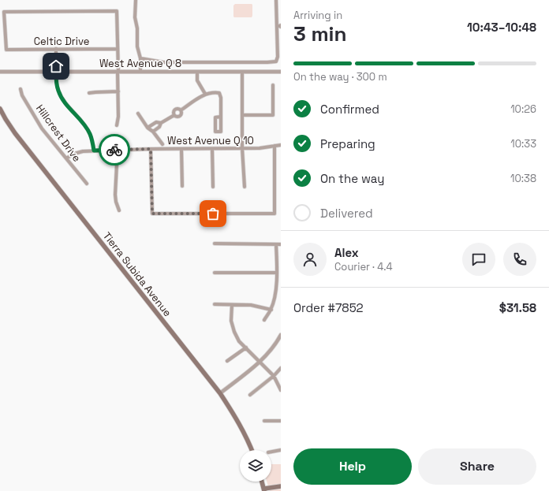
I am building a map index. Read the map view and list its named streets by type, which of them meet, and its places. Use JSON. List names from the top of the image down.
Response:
{
  "streets": {
    "main road": ["Tierra Subida Avenue"],
    "street": [
      "Celtic Drive",
      "West Avenue Q 8",
      "Hillcrest Drive",
      "West Avenue Q 10"
    ]
  },
  "crossings": [
    ["Hillcrest Drive", "West Avenue Q 10"]
  ],
  "page": {
    "heading": ["3 min", "Arriving in", "10:43–10:48"],
    "panel": [
      "Alex",
      "Courier · 4.4",
      "Order #7852",
      "$31.58"
    ],
    "bar": "On the way · 300 m",
    "list": [
      ["Confirmed", "10:26"],
      ["Preparing", "10:33"],
      ["On the way", "10:38"],
      "Delivered"
    ],
    "buttons": ["Help", "Share"]
  }
}
